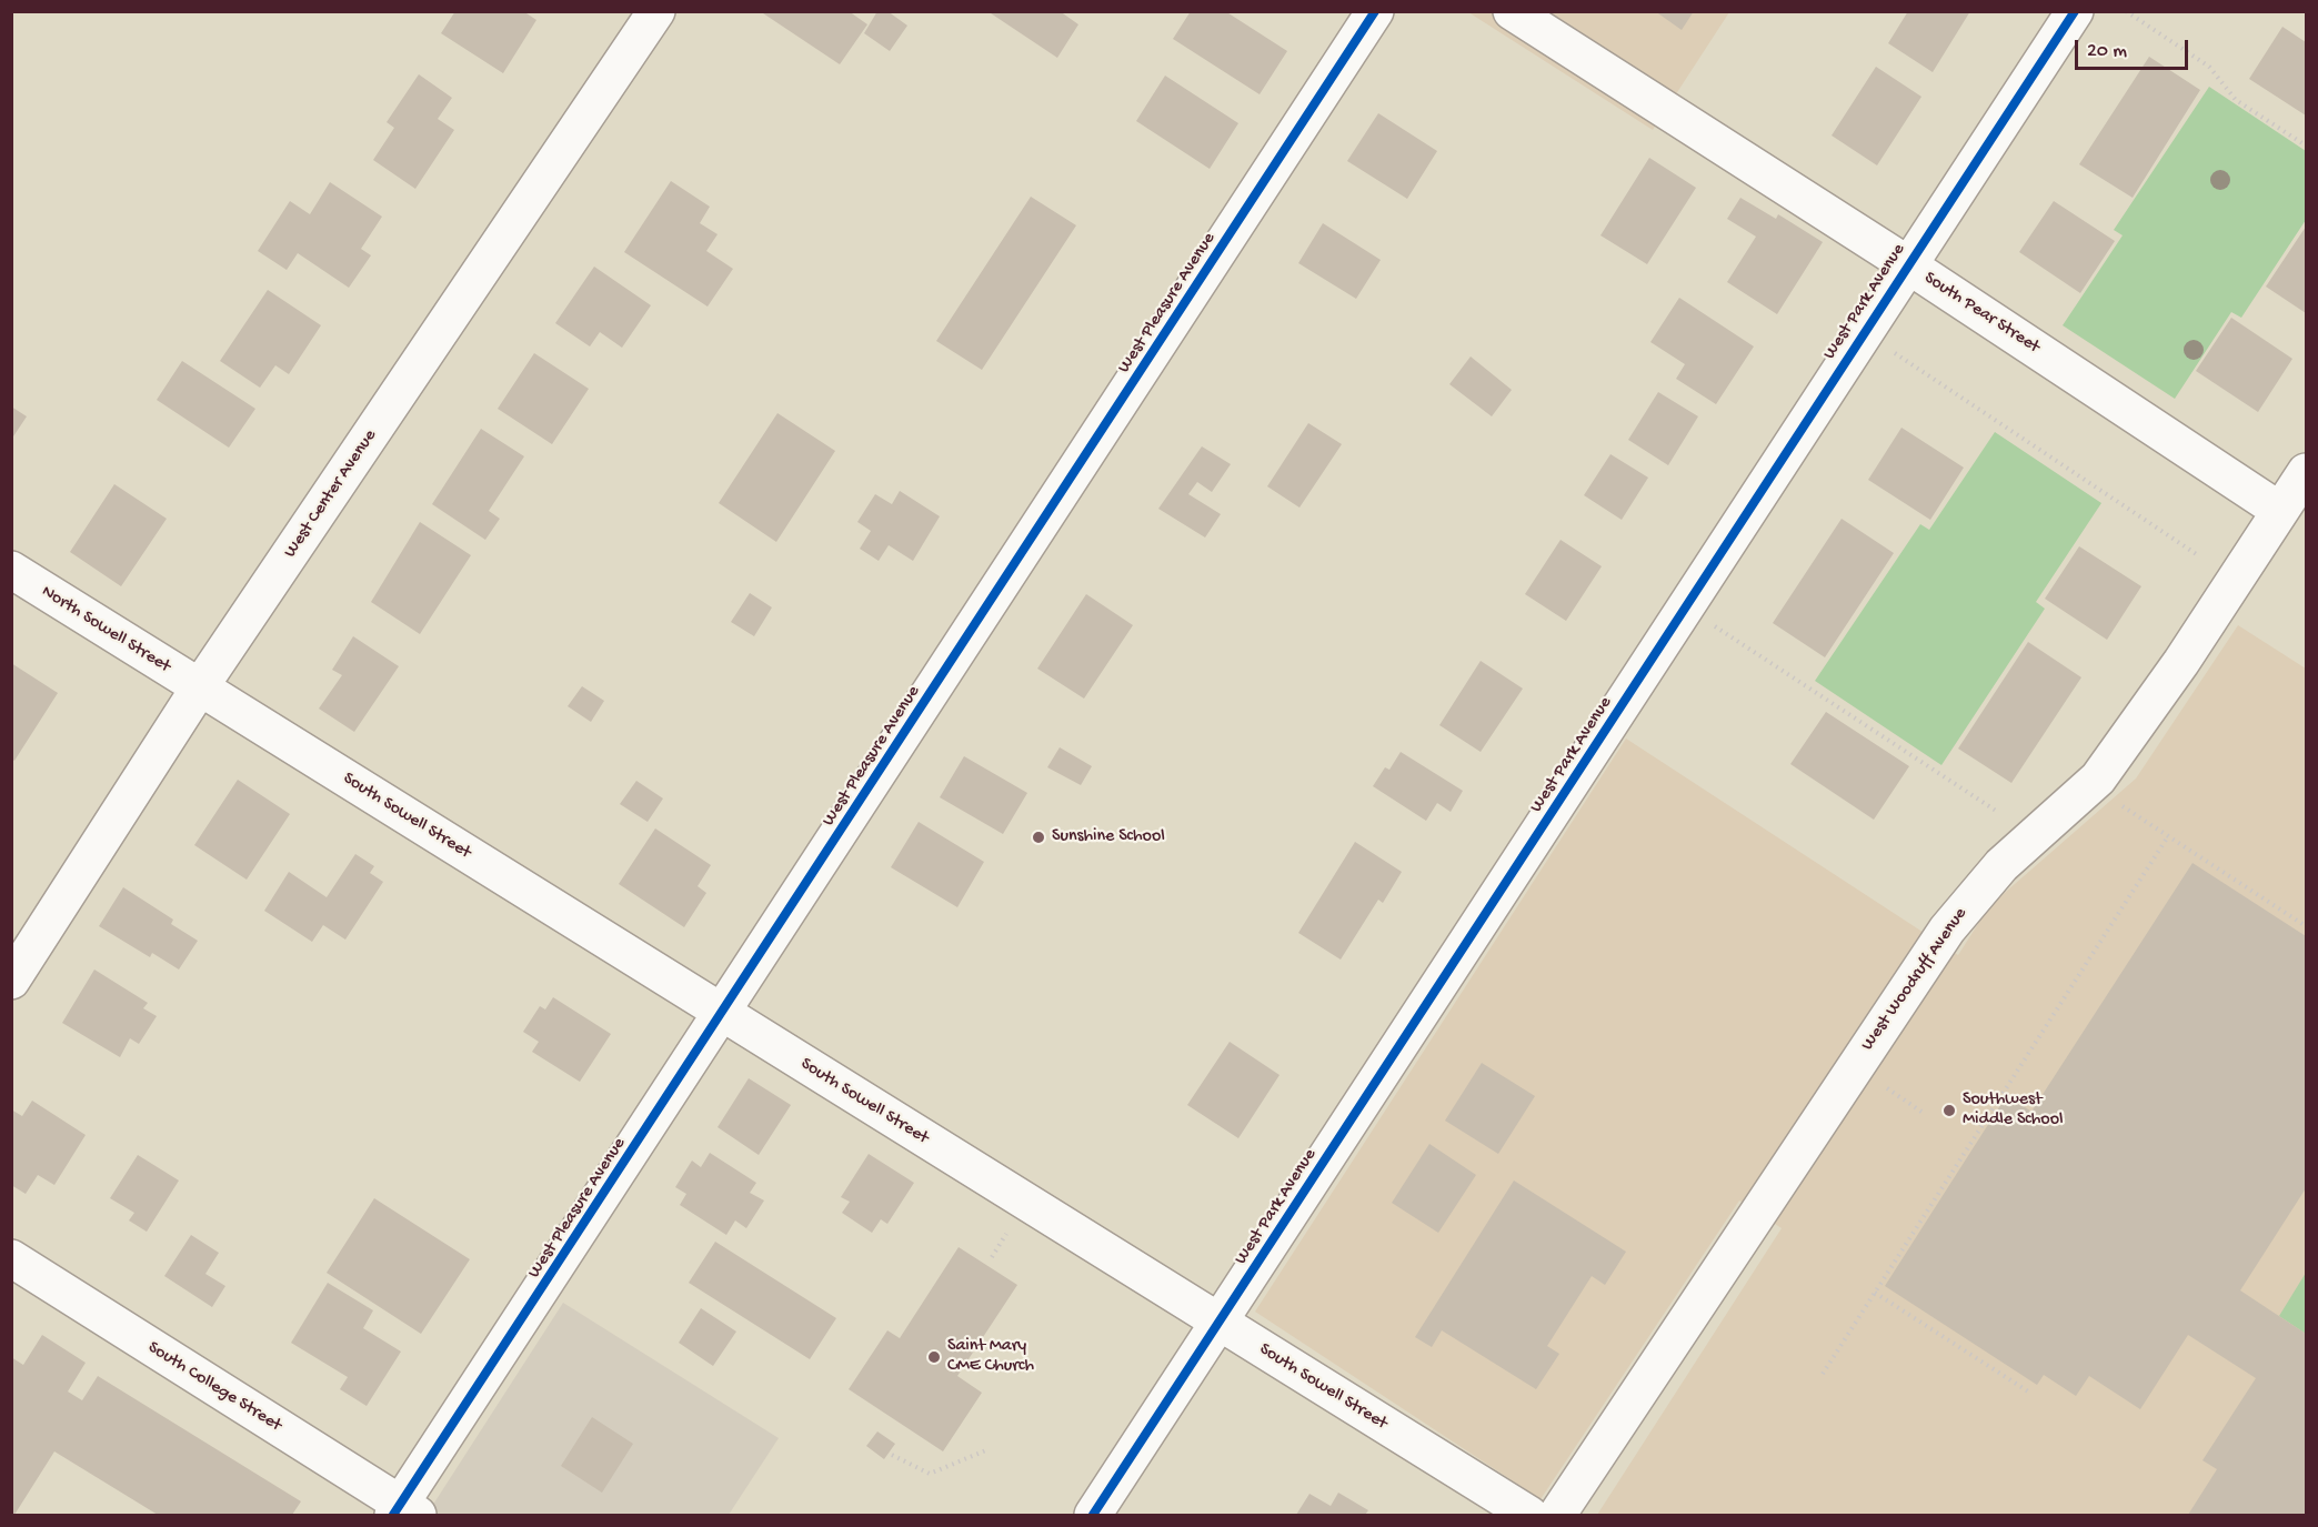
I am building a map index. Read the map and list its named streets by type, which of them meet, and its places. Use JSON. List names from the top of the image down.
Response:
{
  "streets": {
    "street": [
      "West Park Avenue",
      "West Pleasure Avenue",
      "South Pear Street",
      "West Center Avenue",
      "North Sowell Street",
      "South Sowell Street",
      "West Woodruff Avenue",
      "South College Street"
    ]
  },
  "crossings": [
    ["West Park Avenue", "South Pear Street"],
    ["West Park Avenue", "South Sowell Street"],
    ["West Pleasure Avenue", "South Sowell Street"],
    ["West Pleasure Avenue", "South College Street"],
    ["South Pear Street", "West Woodruff Avenue"],
    ["West Center Avenue", "North Sowell Street"],
    ["West Center Avenue", "South Sowell Street"],
    ["North Sowell Street", "South Sowell Street"]
  ],
  "places": ["Sunshine School", "Southwest Middle School", "Saint Mary CME Church"],
  "scale_bar": "20 m"
}
